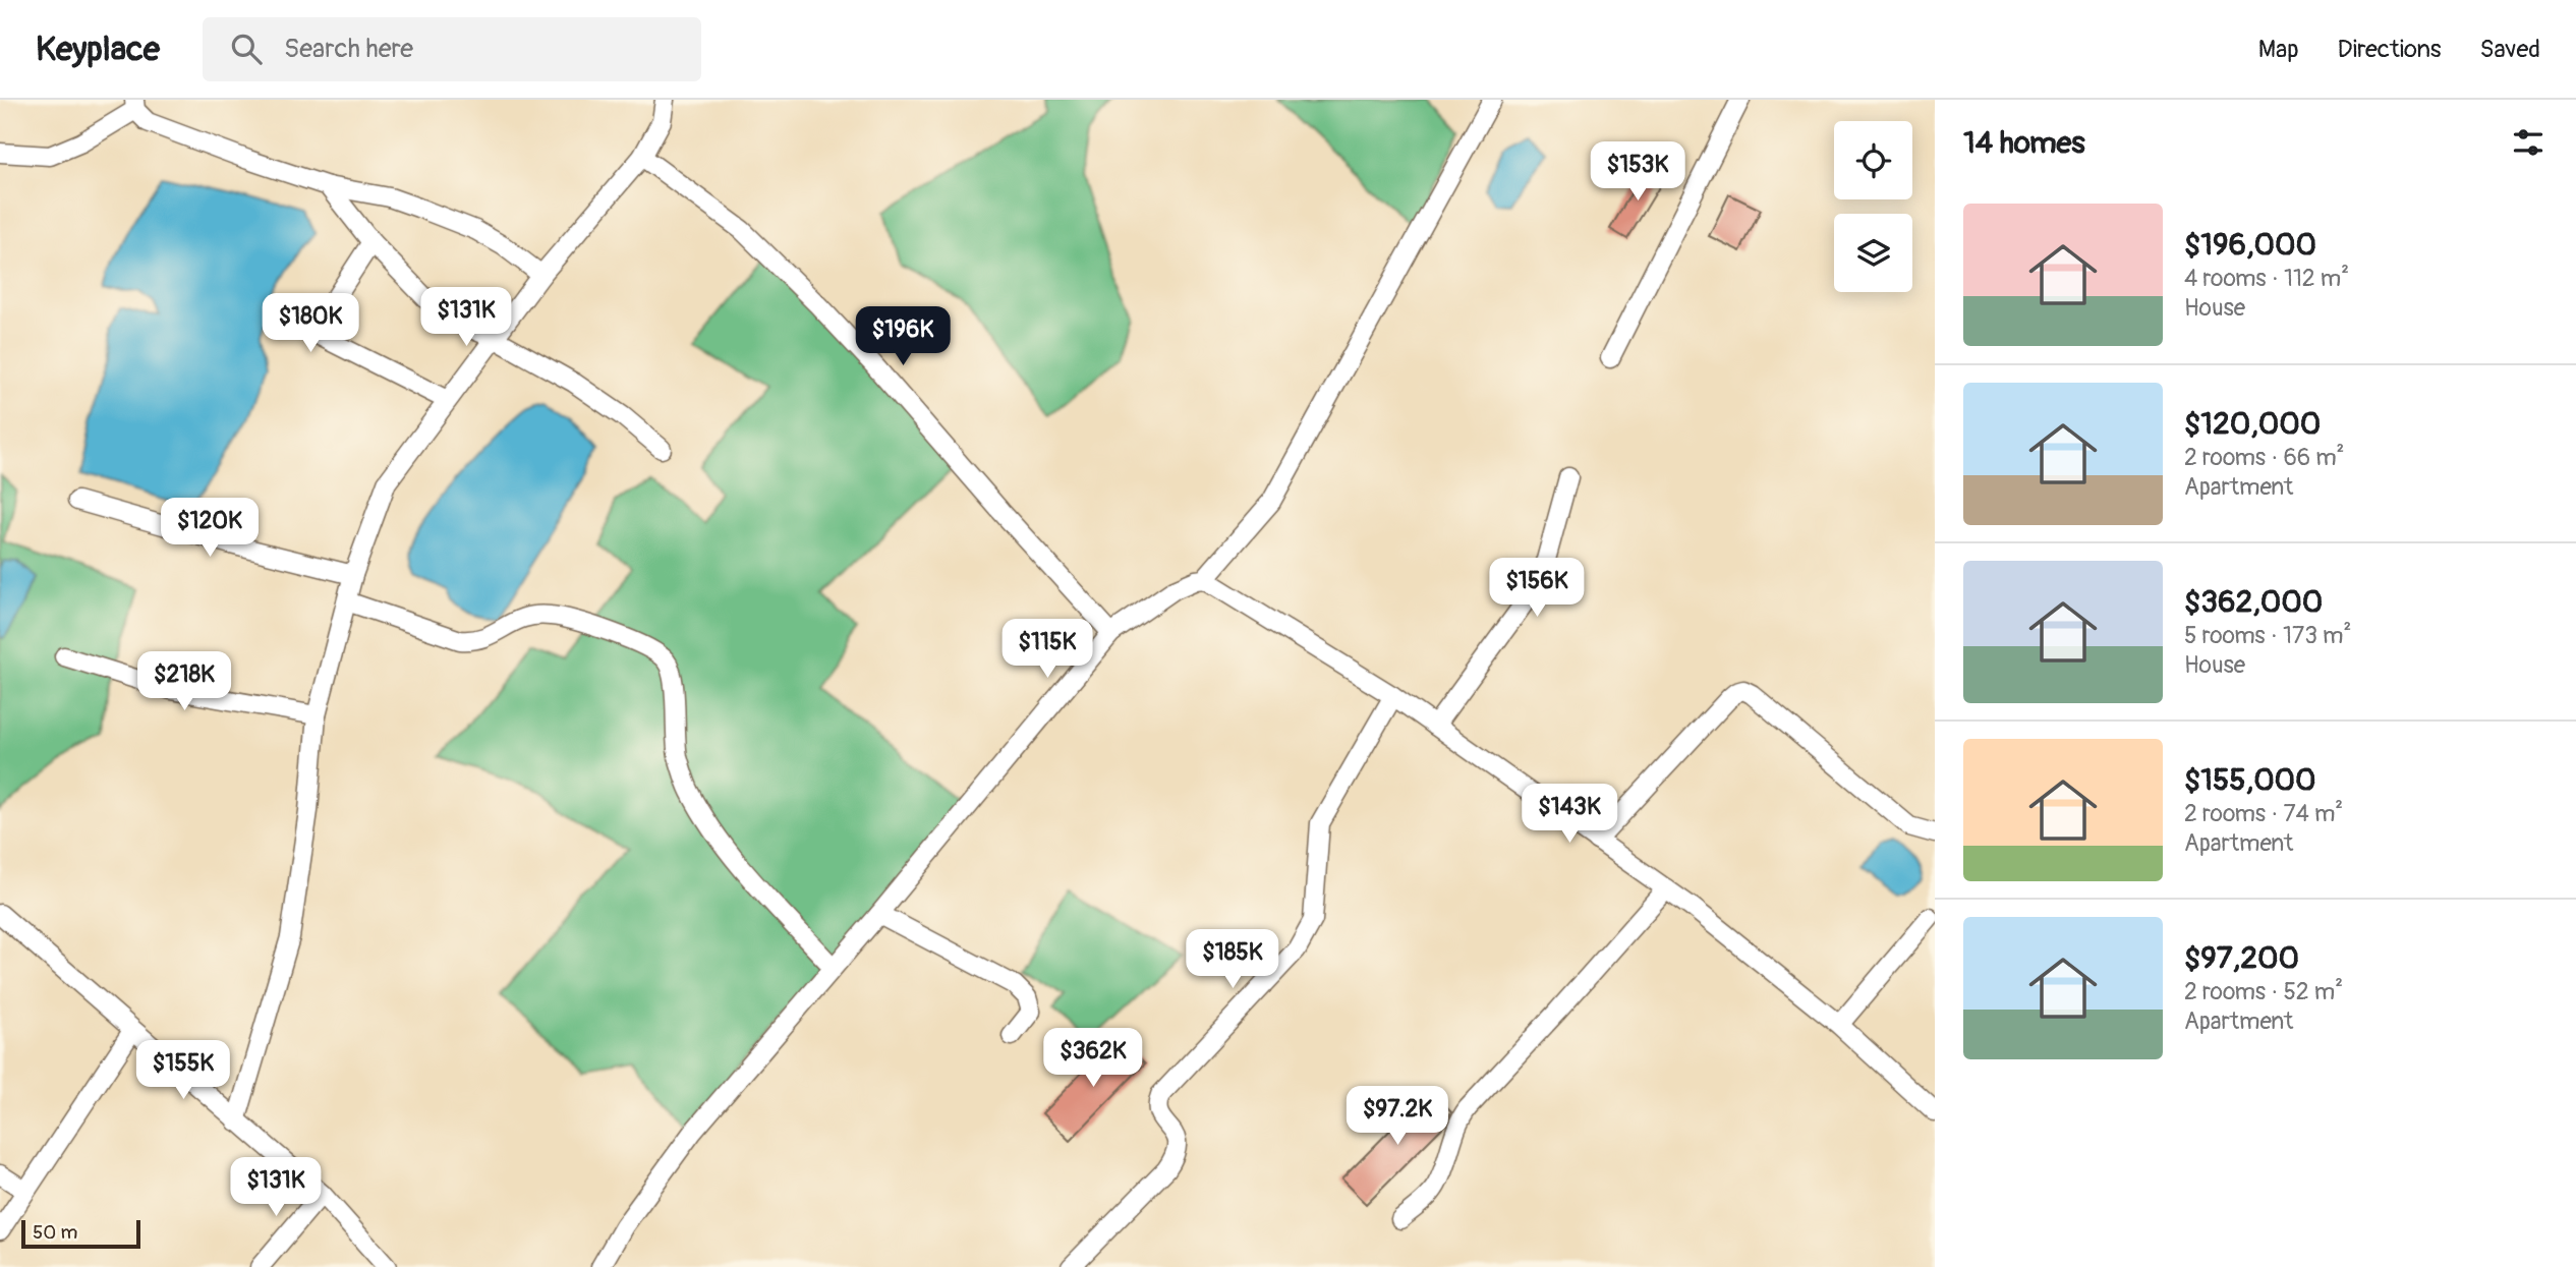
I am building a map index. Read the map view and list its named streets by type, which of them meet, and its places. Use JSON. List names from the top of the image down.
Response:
{
  "scale_bar": "50 m",
  "page": {
    "header": "Keyplace",
    "search": "Search here",
    "nav": ["Map", "Directions", "Saved"],
    "heading": "14 homes",
    "price": [
      "$153K",
      "$131K",
      "$180K",
      "$196K",
      "$120K",
      "$156K",
      "$115K",
      "$218K",
      "$143K",
      "$185K",
      "$362K",
      "$155K",
      "$97.2K",
      "$131K"
    ],
    "list": [
      {
        "name": "$196,000",
        "note": "4 rooms · 112 m² · House"
      },
      {
        "name": "$120,000",
        "note": "2 rooms · 66 m² · Apartment"
      },
      {
        "name": "$362,000",
        "note": "5 rooms · 173 m² · House"
      },
      {
        "name": "$155,000",
        "note": "2 rooms · 74 m² · Apartment"
      },
      {
        "name": "$97,200",
        "note": "2 rooms · 52 m² · Apartment"
      }
    ],
    "scale": "50 m"
  }
}
